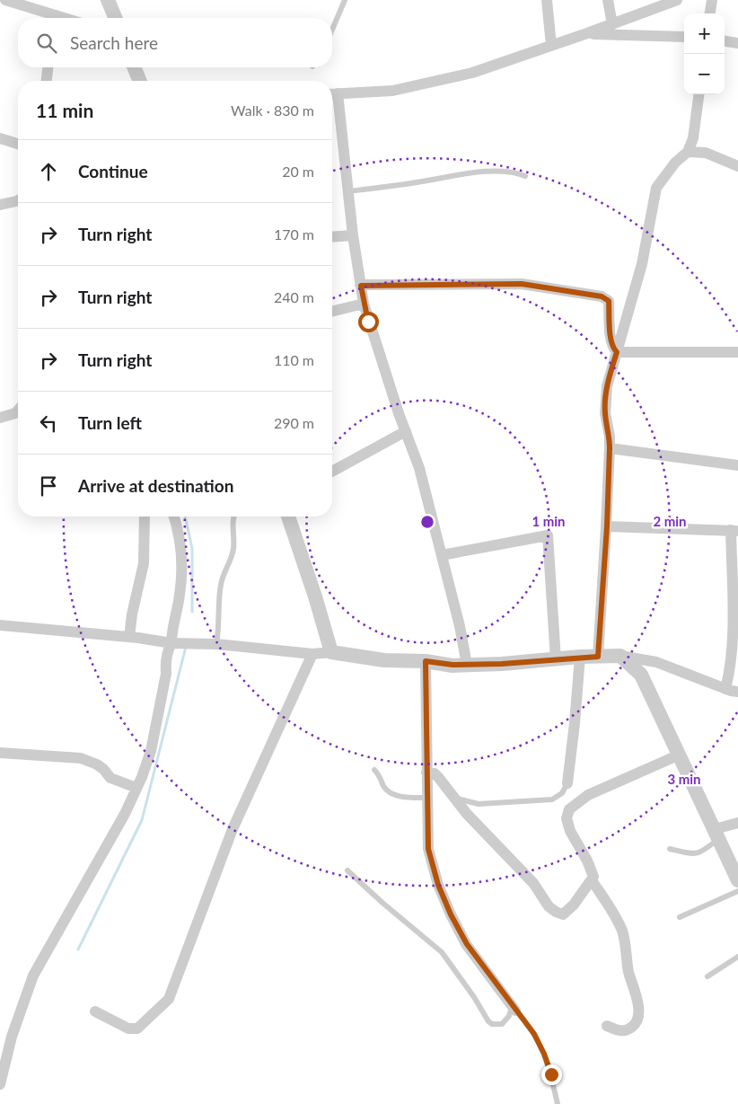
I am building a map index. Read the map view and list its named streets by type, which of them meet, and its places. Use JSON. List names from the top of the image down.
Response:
{
  "page": {
    "map_buttons": ["+", "−"],
    "search": "Search here",
    "heading": ["11 min", "Walk · 830 m"],
    "list": [
      ["Continue", "20 m"],
      ["Turn right", "170 m"],
      ["Turn right", "240 m"],
      ["Turn right", "110 m"],
      ["Turn left", "290 m"],
      "Arrive at destination"
    ]
  },
  "rings": ["1 min", "2 min", "3 min"]
}
